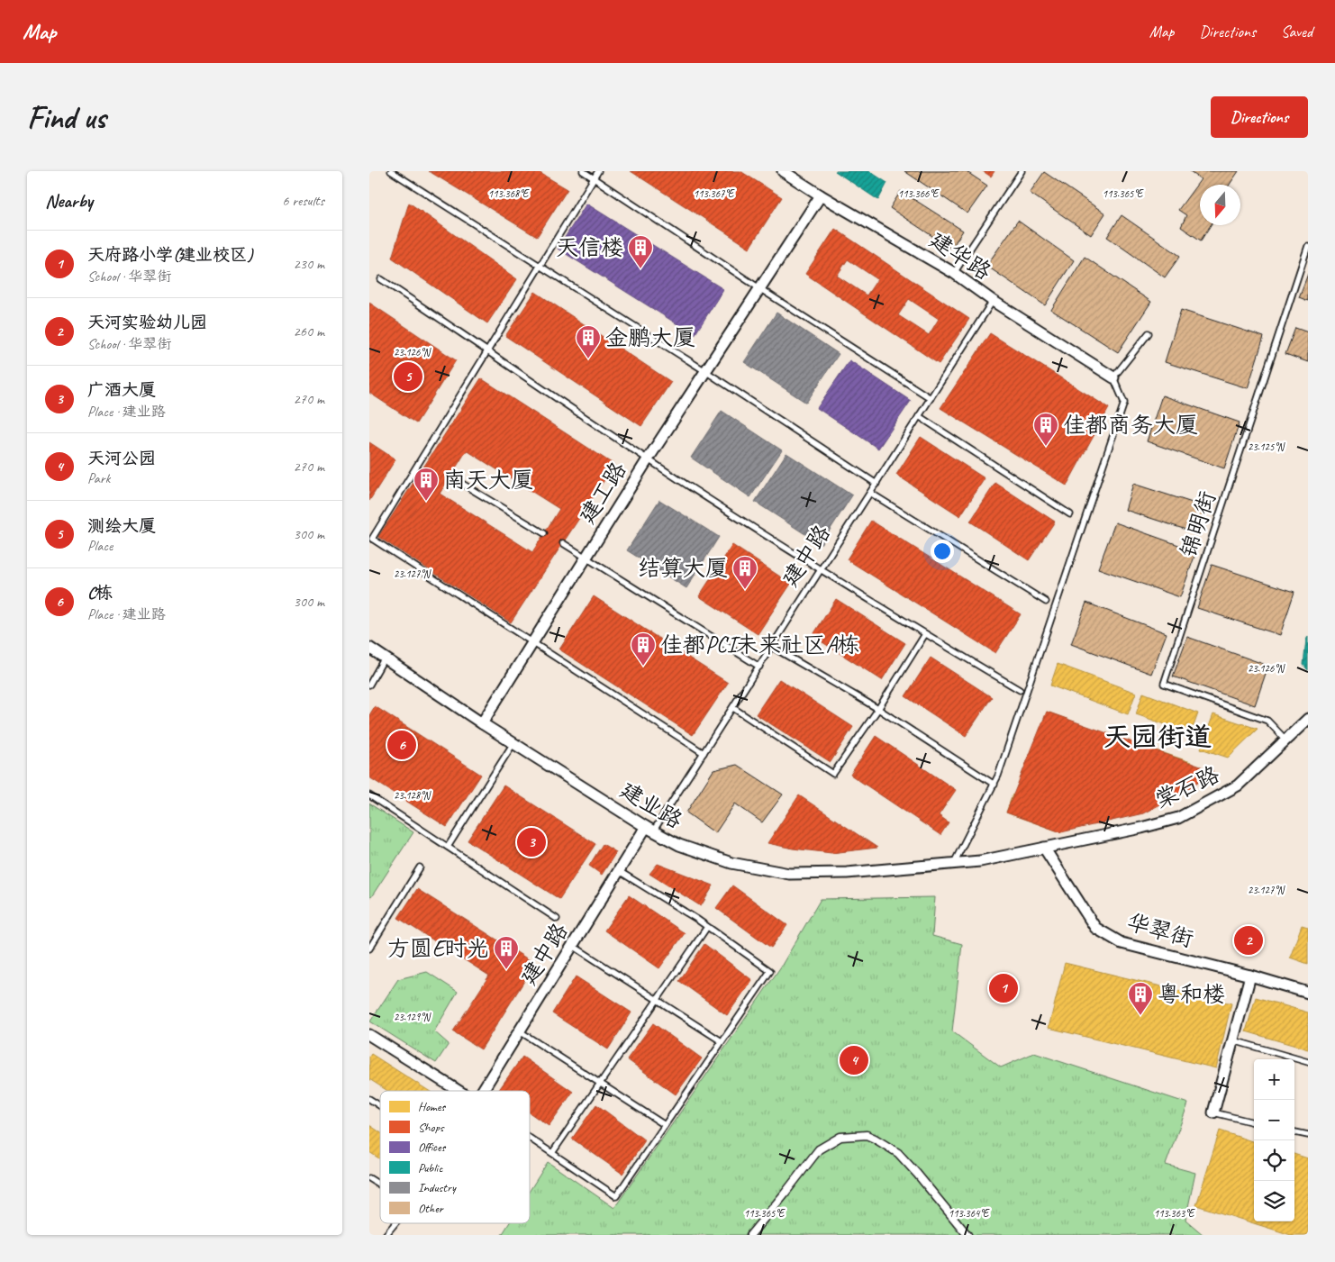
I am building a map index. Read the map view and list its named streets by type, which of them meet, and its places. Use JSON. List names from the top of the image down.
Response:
{
  "streets": {
    "street": [
      "建华路",
      "建工路",
      "建中路",
      "棠石路",
      "建业路",
      "华翠街"
    ],
    "lane": ["锦明街"]
  },
  "crossings": [
    ["建华路", "建工路"],
    ["建华路", "建中路"],
    ["建工路", "建业路"],
    ["锦明街", "棠石路"],
    ["建中路", "建业路"],
    ["棠石路", "建业路"],
    ["棠石路", "华翠街"]
  ],
  "districts": ["天园街道"],
  "places": {
    "building": [
      "天信楼",
      "金鹏大厦",
      "佳都商务大厦",
      "南天大厦",
      "结算大厦",
      "佳都PCI未来社区A栋",
      "方圆E时光",
      "粤和楼"
    ]
  },
  "legend": [
    "Homes",
    "Shops",
    "Offices",
    "Public",
    "Industry",
    "Other"
  ],
  "north": "bottom",
  "page": {
    "header": "Map",
    "nav": ["Map", "Directions", "Saved"],
    "buttons": "Directions",
    "title": "Find us",
    "heading": ["Nearby", "6 results"],
    "list": [
      {
        "mark": "1",
        "name": "天府路小学(建业校区)",
        "note": "School · 华翠街",
        "value": "230 m"
      },
      {
        "mark": "2",
        "name": "天河实验幼儿园",
        "note": "School · 华翠街",
        "value": "260 m"
      },
      {
        "mark": "3",
        "name": "广酒大厦",
        "note": "Place · 建业路",
        "value": "270 m"
      },
      {
        "mark": "4",
        "name": "天河公园",
        "note": "Park",
        "value": "270 m"
      },
      {
        "mark": "5",
        "name": "测绘大厦",
        "note": "Place",
        "value": "300 m"
      },
      {
        "mark": "6",
        "name": "C栋",
        "note": "Place · 建业路",
        "value": "300 m"
      }
    ],
    "pins": [
      "5",
      "6",
      "3",
      "2",
      "1",
      "4"
    ],
    "map_buttons": ["+", "−"]
  },
  "coordinates": [
    "113.367°E",
    "113.366°E",
    "113.365°E",
    "113.368°E",
    "23.126°N",
    "23.125°N",
    "23.127°N",
    "23.128°N",
    "23.129°N",
    "113.364°E",
    "113.363°E"
  ]
}
